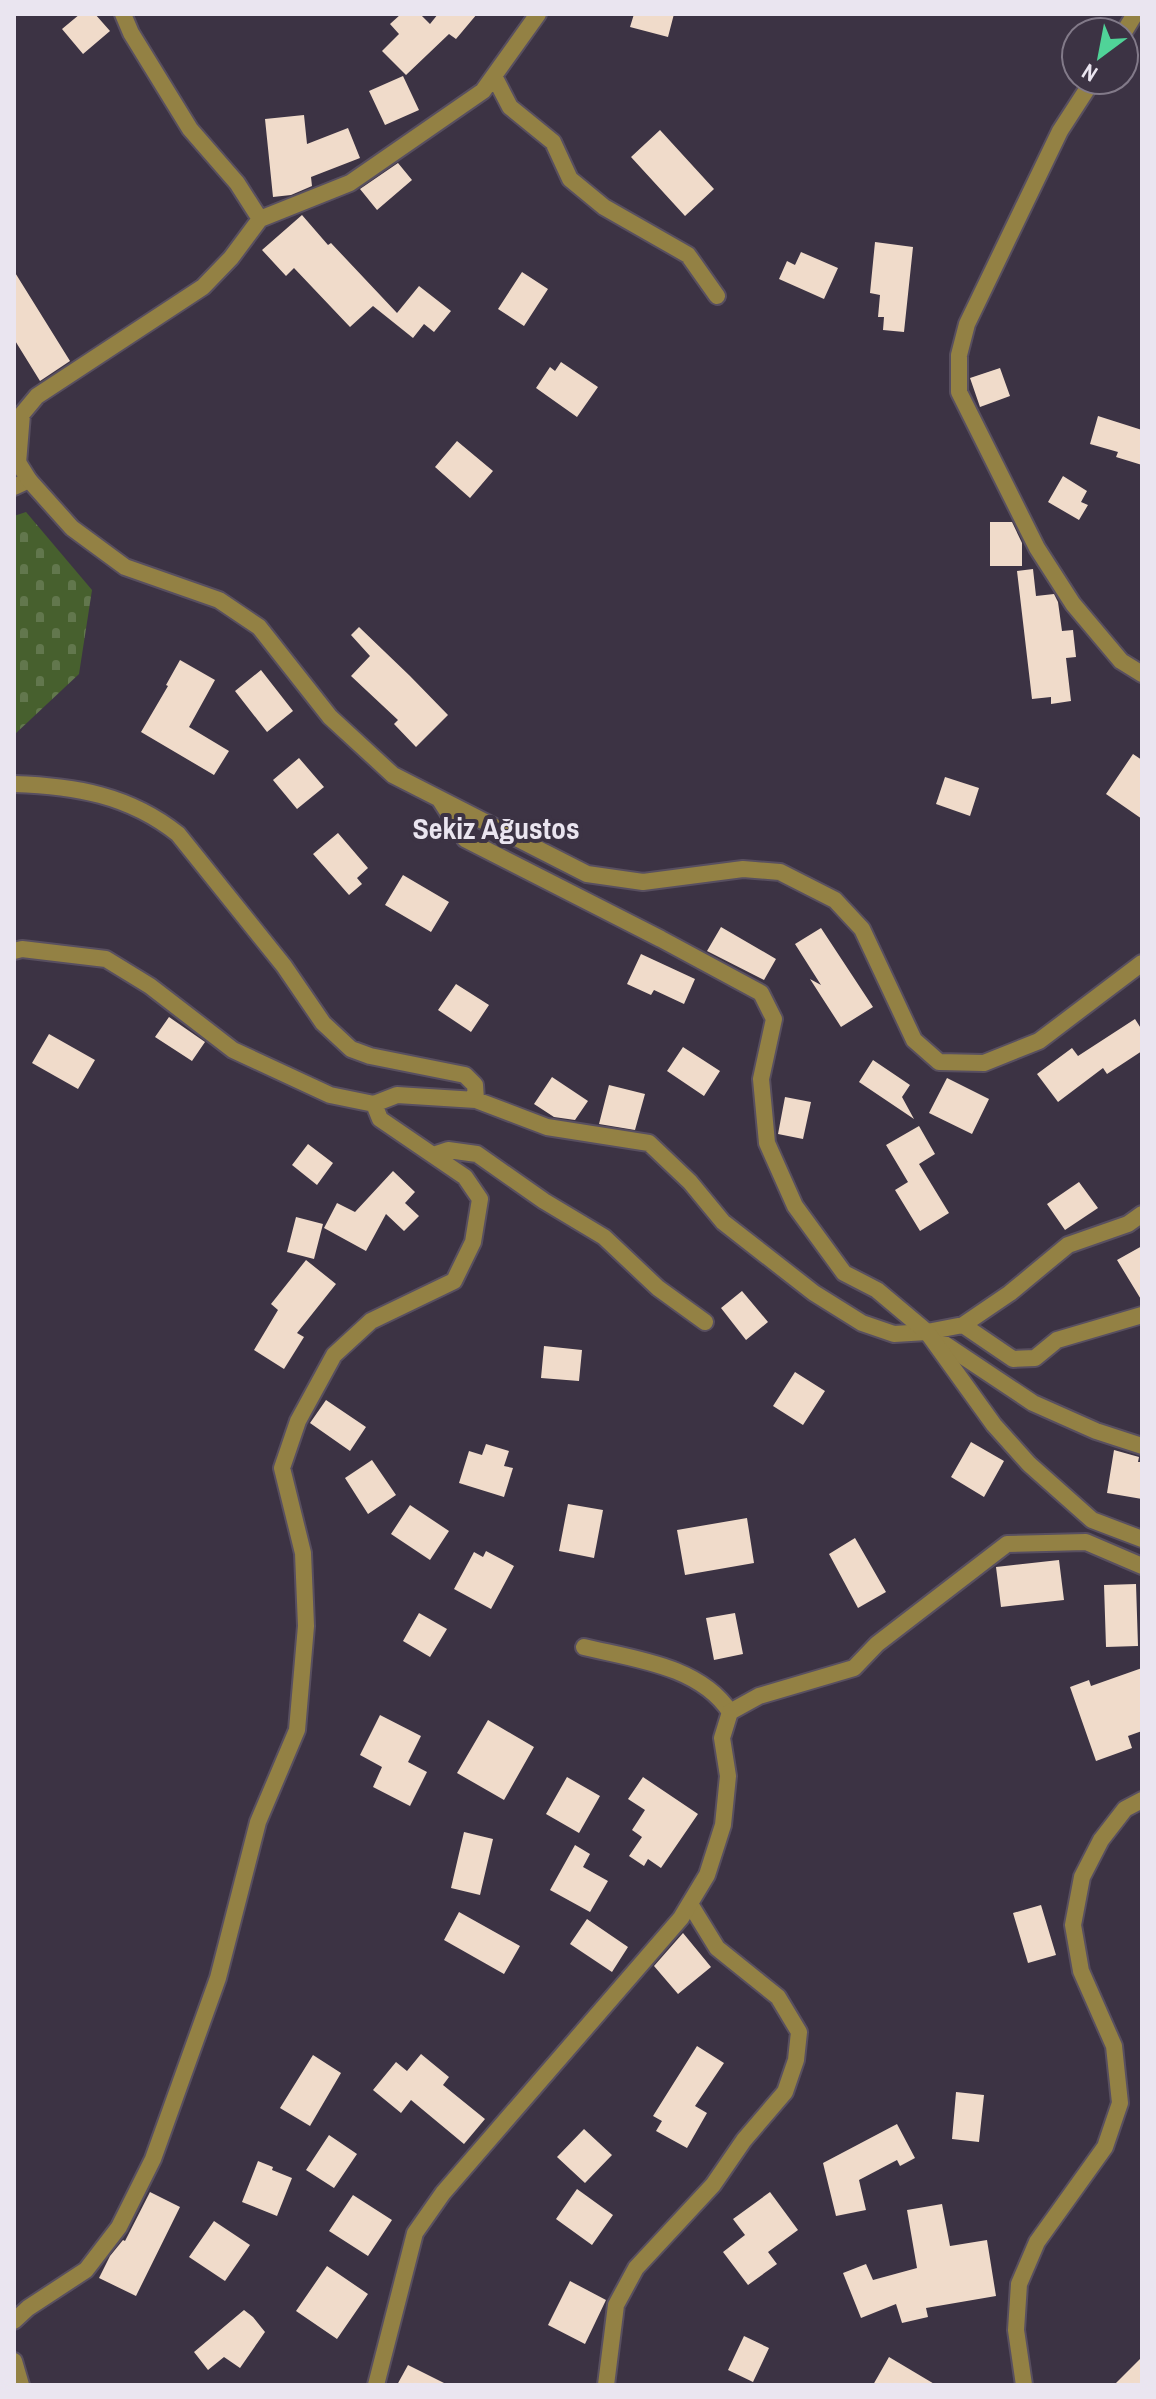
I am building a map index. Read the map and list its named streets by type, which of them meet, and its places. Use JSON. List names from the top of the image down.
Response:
{
  "districts": ["Sekiz Ağustos"],
  "north": "bottom left"
}
